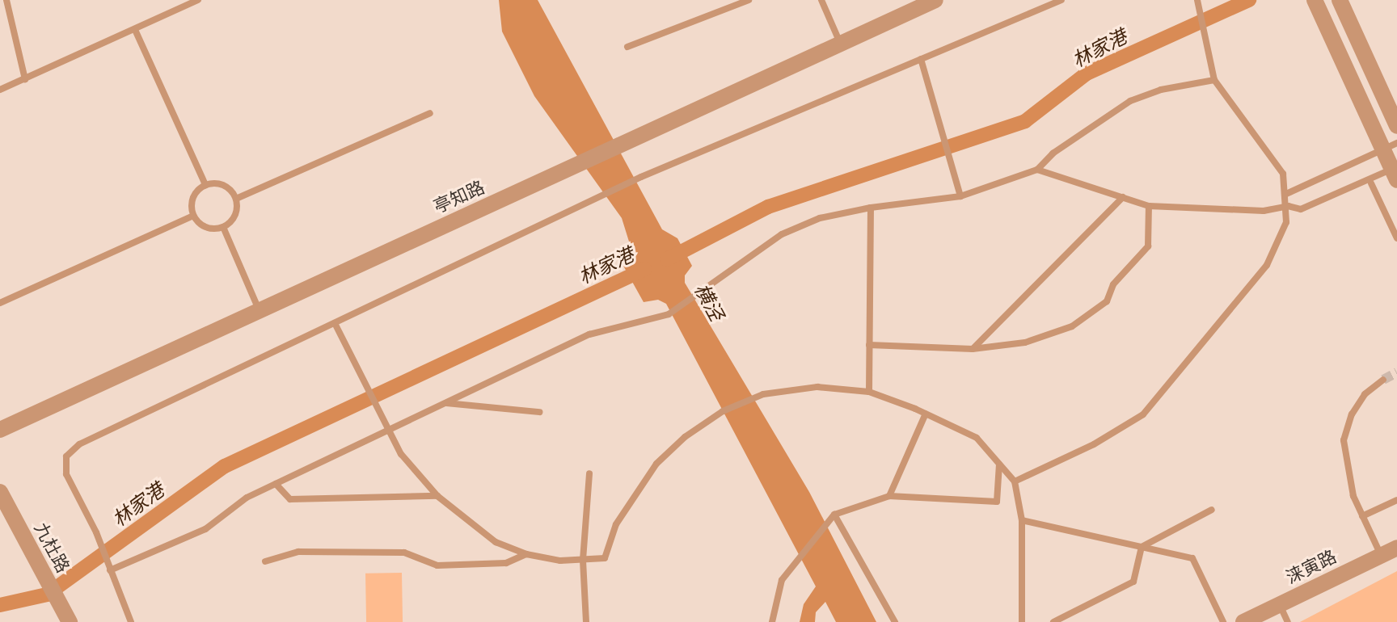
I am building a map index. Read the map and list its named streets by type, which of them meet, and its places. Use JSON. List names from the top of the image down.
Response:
{
  "streets": {
    "street": ["亭知路", "九杜路", "涞寅路"]
  },
  "water": ["林家港", "横泾"]
}
